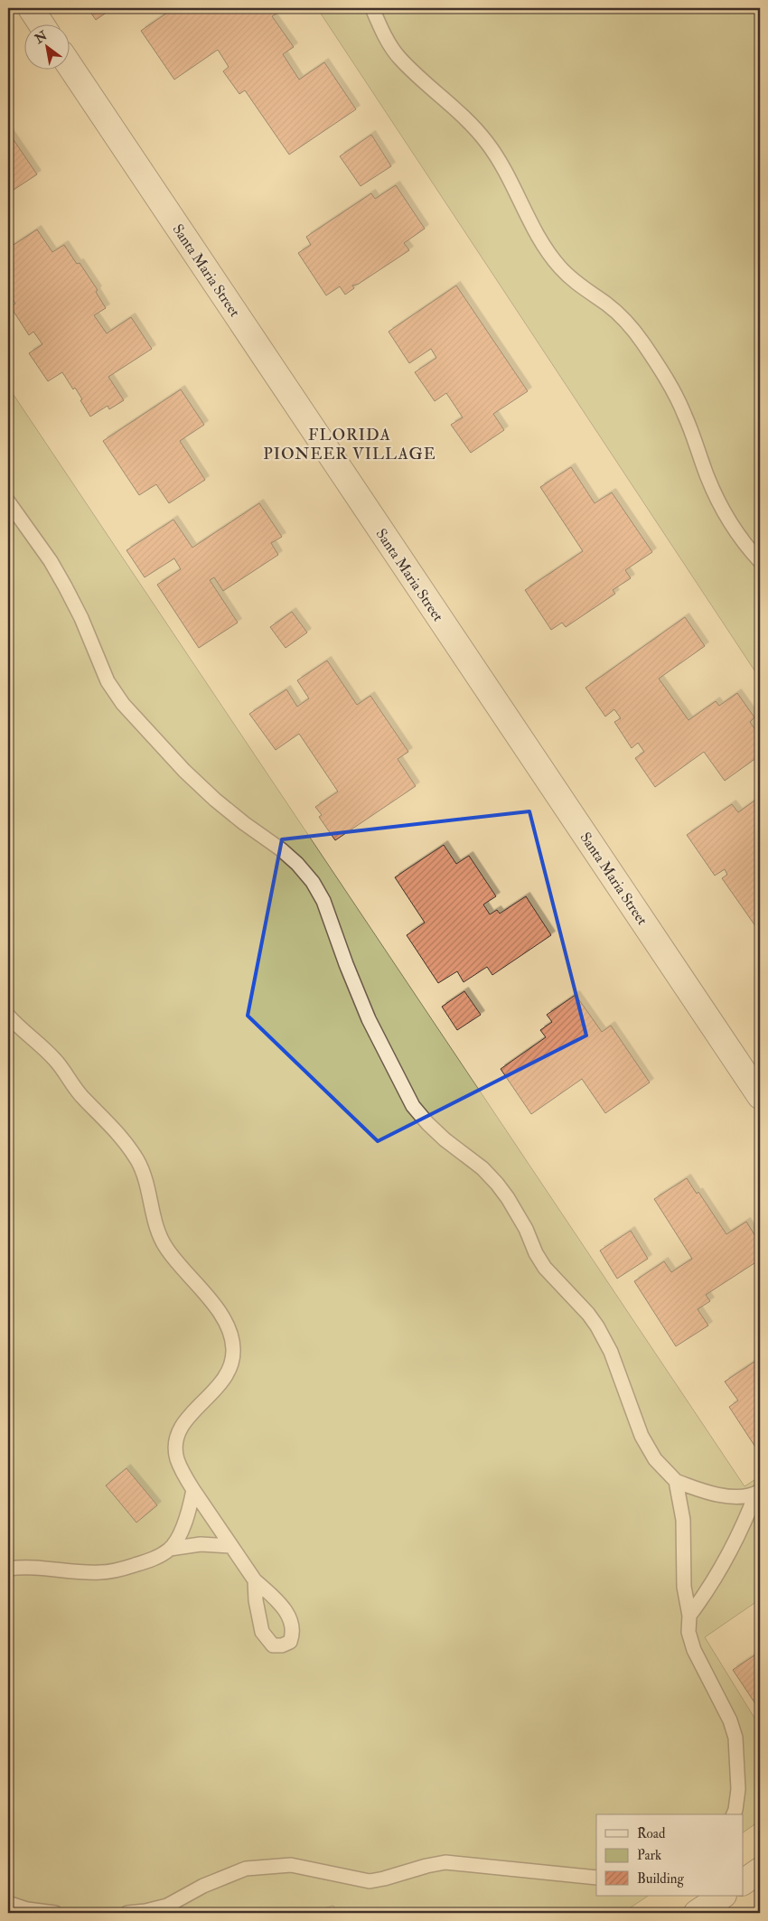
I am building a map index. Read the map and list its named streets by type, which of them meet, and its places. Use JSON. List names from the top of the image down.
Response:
{
  "streets": {
    "street": ["Santa Maria Street"]
  },
  "districts": ["FLORIDA PIONEER VILLAGE"],
  "legend": ["Road", "Park", "Building"],
  "north": "top left"
}
